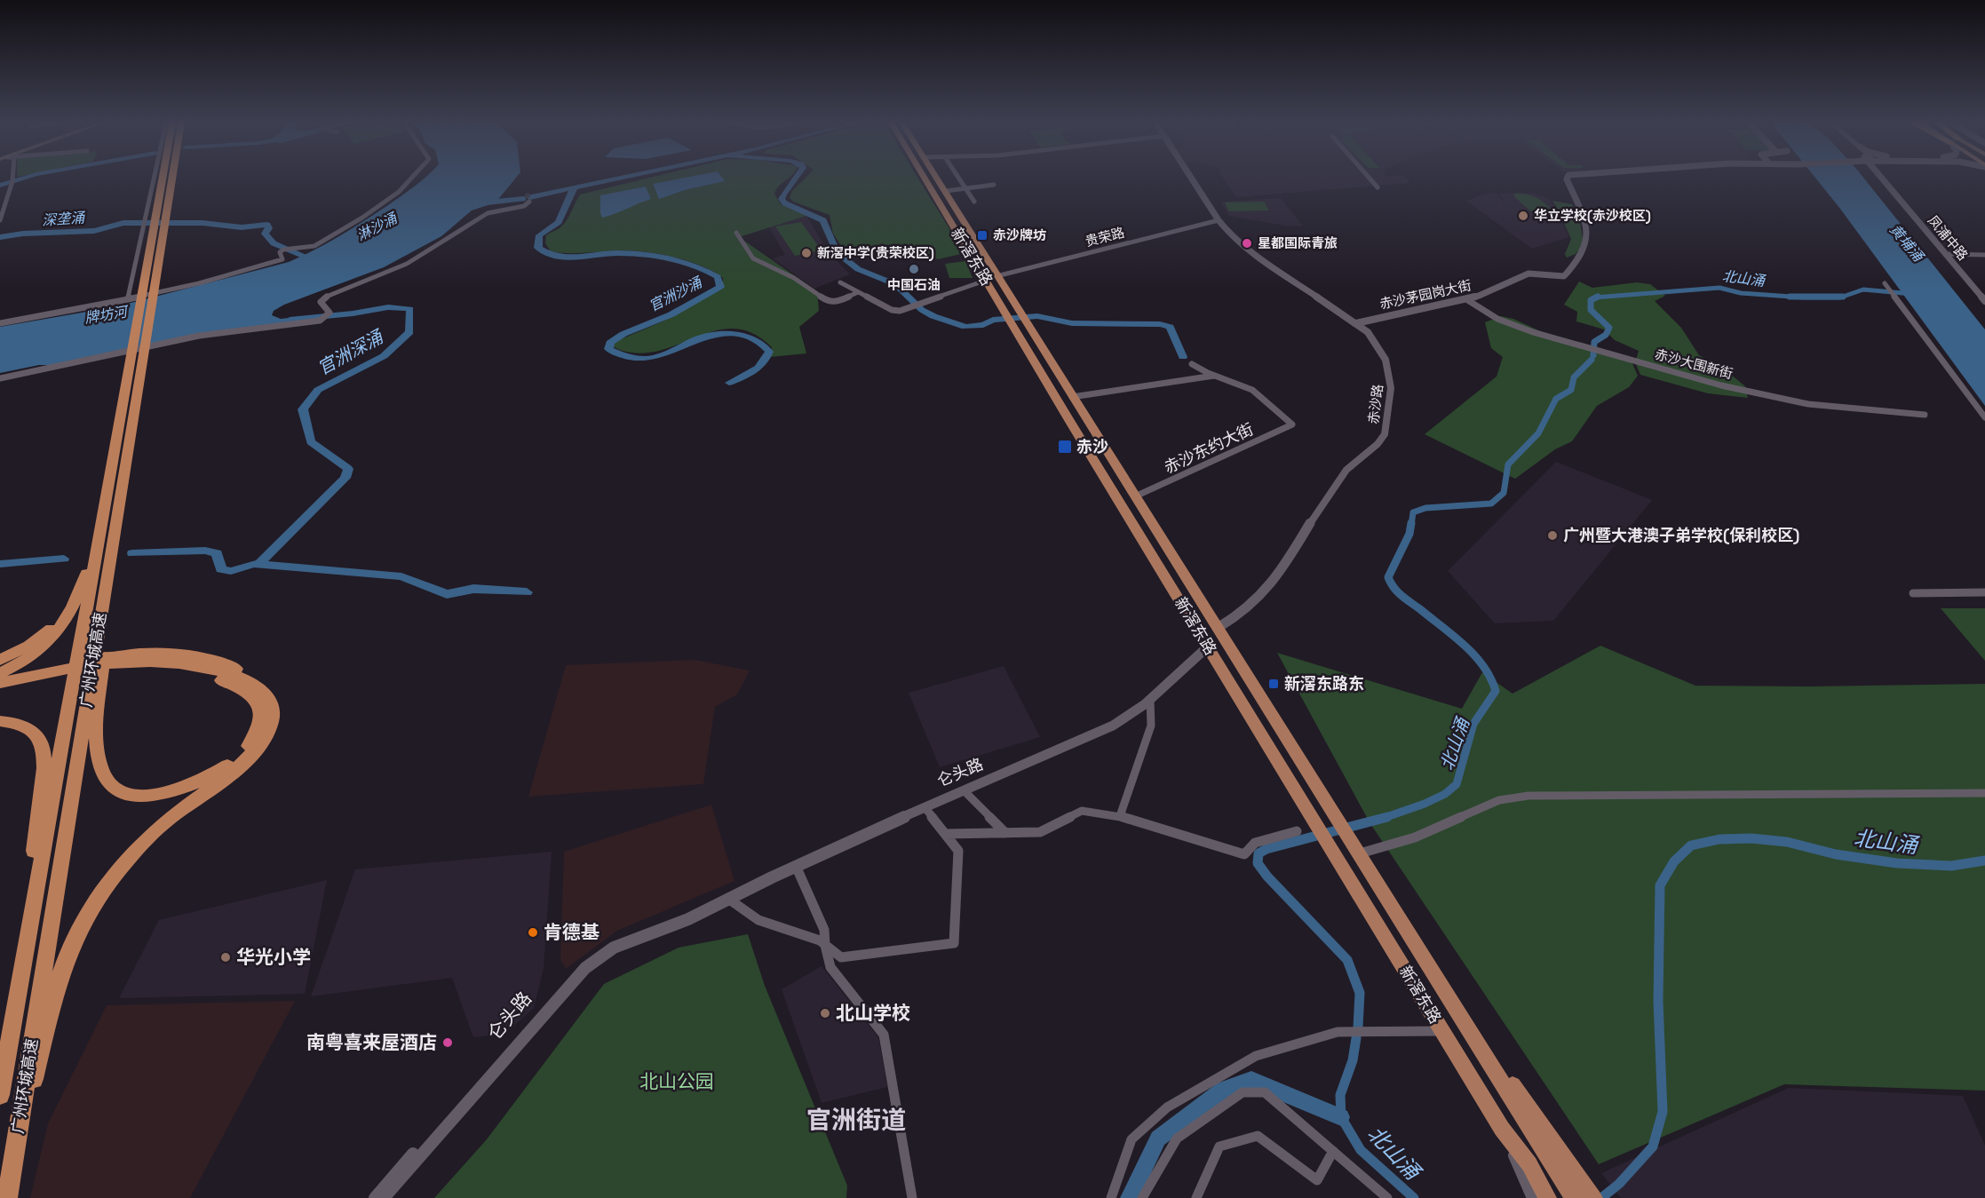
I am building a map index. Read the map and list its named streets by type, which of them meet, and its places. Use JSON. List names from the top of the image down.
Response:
{
  "streets": {
    "highway": ["新滘东路", "广州环城高速"],
    "street": [
      "贵荣路",
      "凤浦中路",
      "赤沙茅园岗大街",
      "赤沙大围新街",
      "赤沙路",
      "赤沙东约大街",
      "仑头路"
    ]
  },
  "crossings": [
    ["贵荣路", "新滘东路"],
    ["贵荣路", "赤沙路"],
    ["新滘东路", "赤沙路"],
    ["新滘东路", "赤沙东约大街"],
    ["新滘东路", "仑头路"],
    ["赤沙茅园岗大街", "赤沙大围新街"],
    ["赤沙茅园岗大街", "赤沙路"]
  ],
  "districts": ["官洲街道"],
  "water": [
    "深垄涌",
    "淋沙涌",
    "黄埔涌",
    "北山涌",
    "官洲沙涌",
    "牌坊河",
    "官洲深涌"
  ],
  "parks": ["北山公园"],
  "places": {
    "other": [
      "华立学校(赤沙校区)",
      "星都国际青旅",
      "新滘中学(贵荣校区)",
      "中国石油",
      "广州暨大港澳子弟学校(保利校区)",
      "肯德基",
      "华光小学",
      "北山学校",
      "南粤喜来屋酒店"
    ],
    "transit": ["赤沙牌坊", "赤沙", "新滘东路东"]
  }
}
